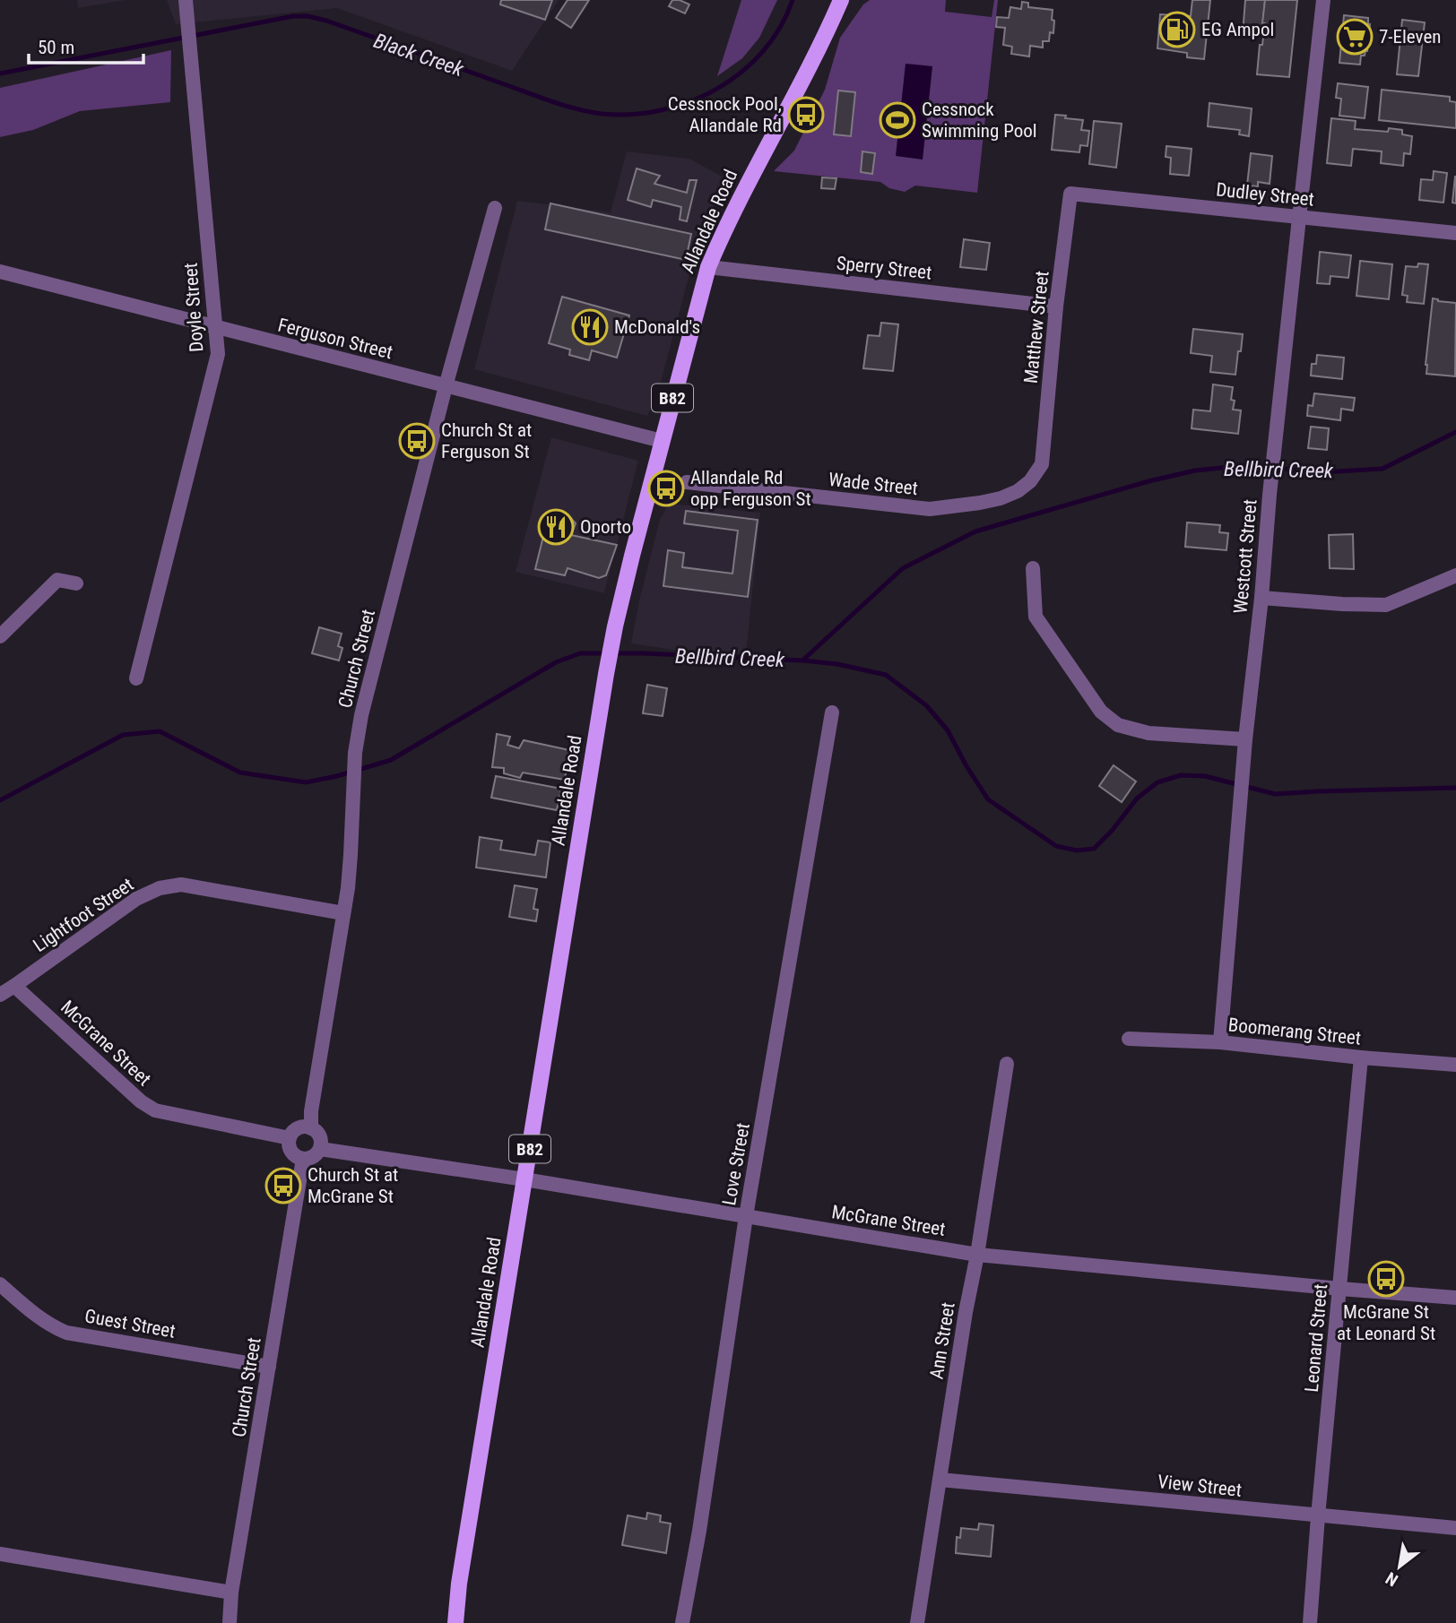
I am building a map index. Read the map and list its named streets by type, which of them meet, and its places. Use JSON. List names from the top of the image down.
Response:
{
  "streets": {
    "main road": ["Allandale Road", "B82"],
    "street": [
      "Dudley Street",
      "Sperry Street",
      "Doyle Street",
      "Matthew Street",
      "Ferguson Street",
      "Wade Street",
      "Westcott Street",
      "Church Street",
      "Lightfoot Street",
      "Boomerang Street",
      "McGrane Street",
      "Love Street",
      "Guest Street",
      "Leonard Street",
      "Ann Street",
      "View Street"
    ]
  },
  "crossings": [
    ["Dudley Street", "Matthew Street"],
    ["Dudley Street", "Westcott Street"],
    ["Allandale Road", "Sperry Street"],
    ["Allandale Road", "Ferguson Street"],
    ["Allandale Road", "McGrane Street"],
    ["Sperry Street", "Matthew Street"],
    ["Doyle Street", "Ferguson Street"],
    ["Matthew Street", "Wade Street"],
    ["Ferguson Street", "Church Street"],
    ["Westcott Street", "Boomerang Street"],
    ["Church Street", "Lightfoot Street"],
    ["Church Street", "McGrane Street"],
    ["Church Street", "Guest Street"],
    ["Lightfoot Street", "McGrane Street"],
    ["Boomerang Street", "Leonard Street"],
    ["McGrane Street", "Love Street"],
    ["McGrane Street", "Leonard Street"],
    ["McGrane Street", "Ann Street"],
    ["Leonard Street", "View Street"],
    ["Ann Street", "View Street"]
  ],
  "water": ["Black Creek", "Bellbird Creek"],
  "places": {
    "fuel station": ["EG Ampol"],
    "supermarket": ["7-Eleven"],
    "bus stop": [
      "Cessnock Pool, Allandale Rd",
      "Church St at Ferguson St",
      "Allandale Rd opp Ferguson St",
      "Church St at McGrane St",
      "McGrane St at Leonard St"
    ],
    "sports": ["Cessnock Swimming Pool"],
    "restaurant": ["McDonald's", "Oporto"]
  },
  "scale_bar": "50 m",
  "north": "bottom left"
}
